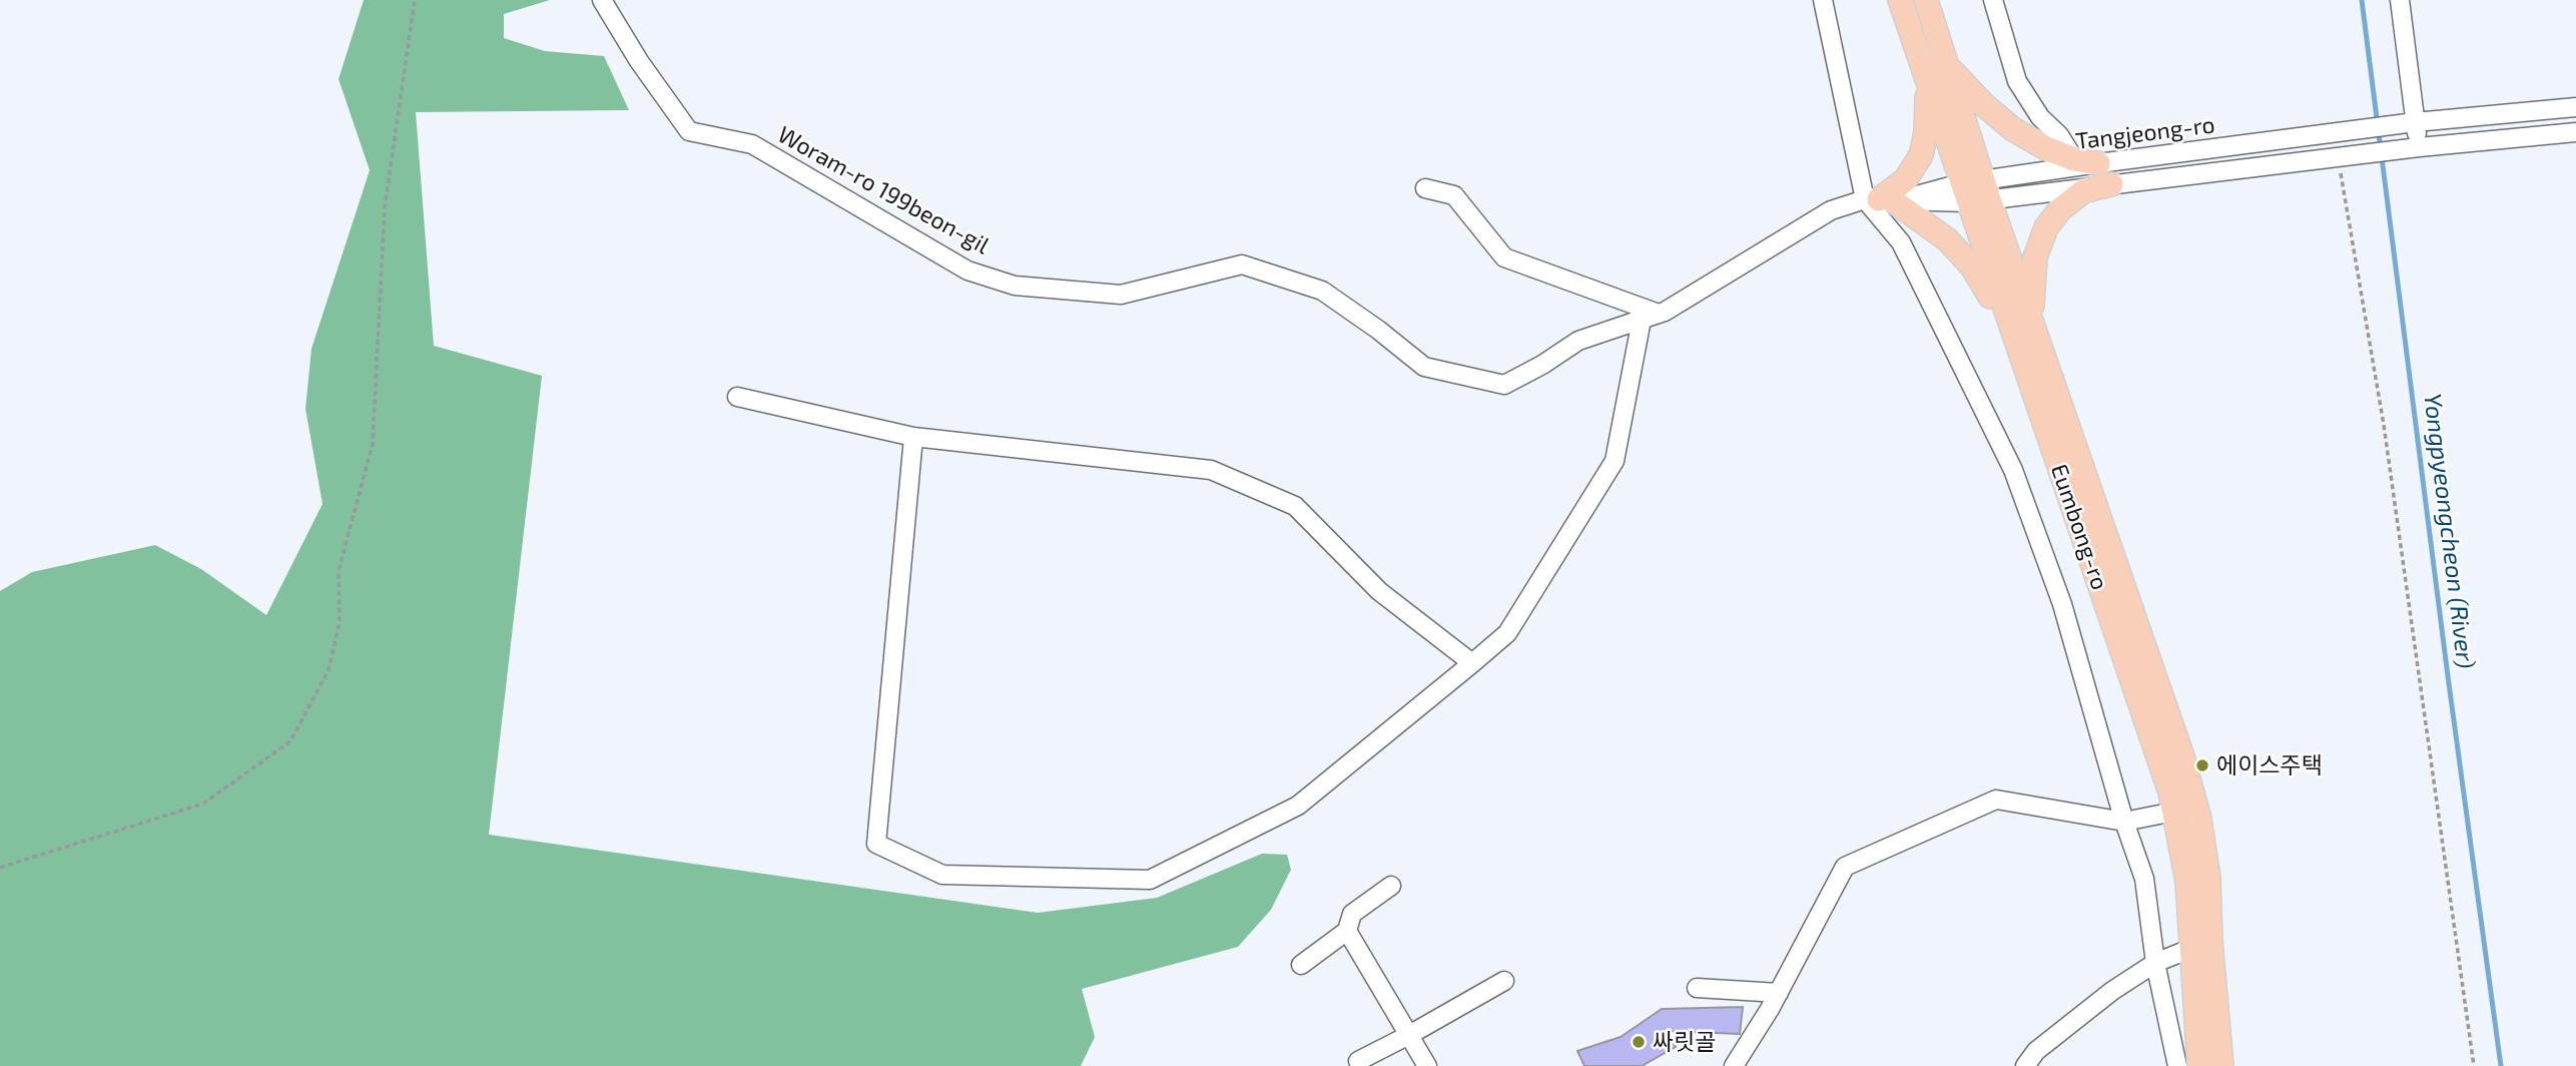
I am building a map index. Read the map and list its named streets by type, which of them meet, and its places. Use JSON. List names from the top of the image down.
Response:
{
  "streets": {
    "main road": ["Eumbong-ro"],
    "street": ["Tangjeong-ro", "Woram-ro 199beon-gil"]
  },
  "crossings": [
    ["Tangjeong-ro", "Woram-ro 199beon-gil"],
    ["Tangjeong-ro", "Eumbong-ro"],
    ["Woram-ro 199beon-gil", "Eumbong-ro"]
  ],
  "water": ["Yongpyeongcheon (River)"],
  "places": ["에이스주택", "싸릿골"]
}
